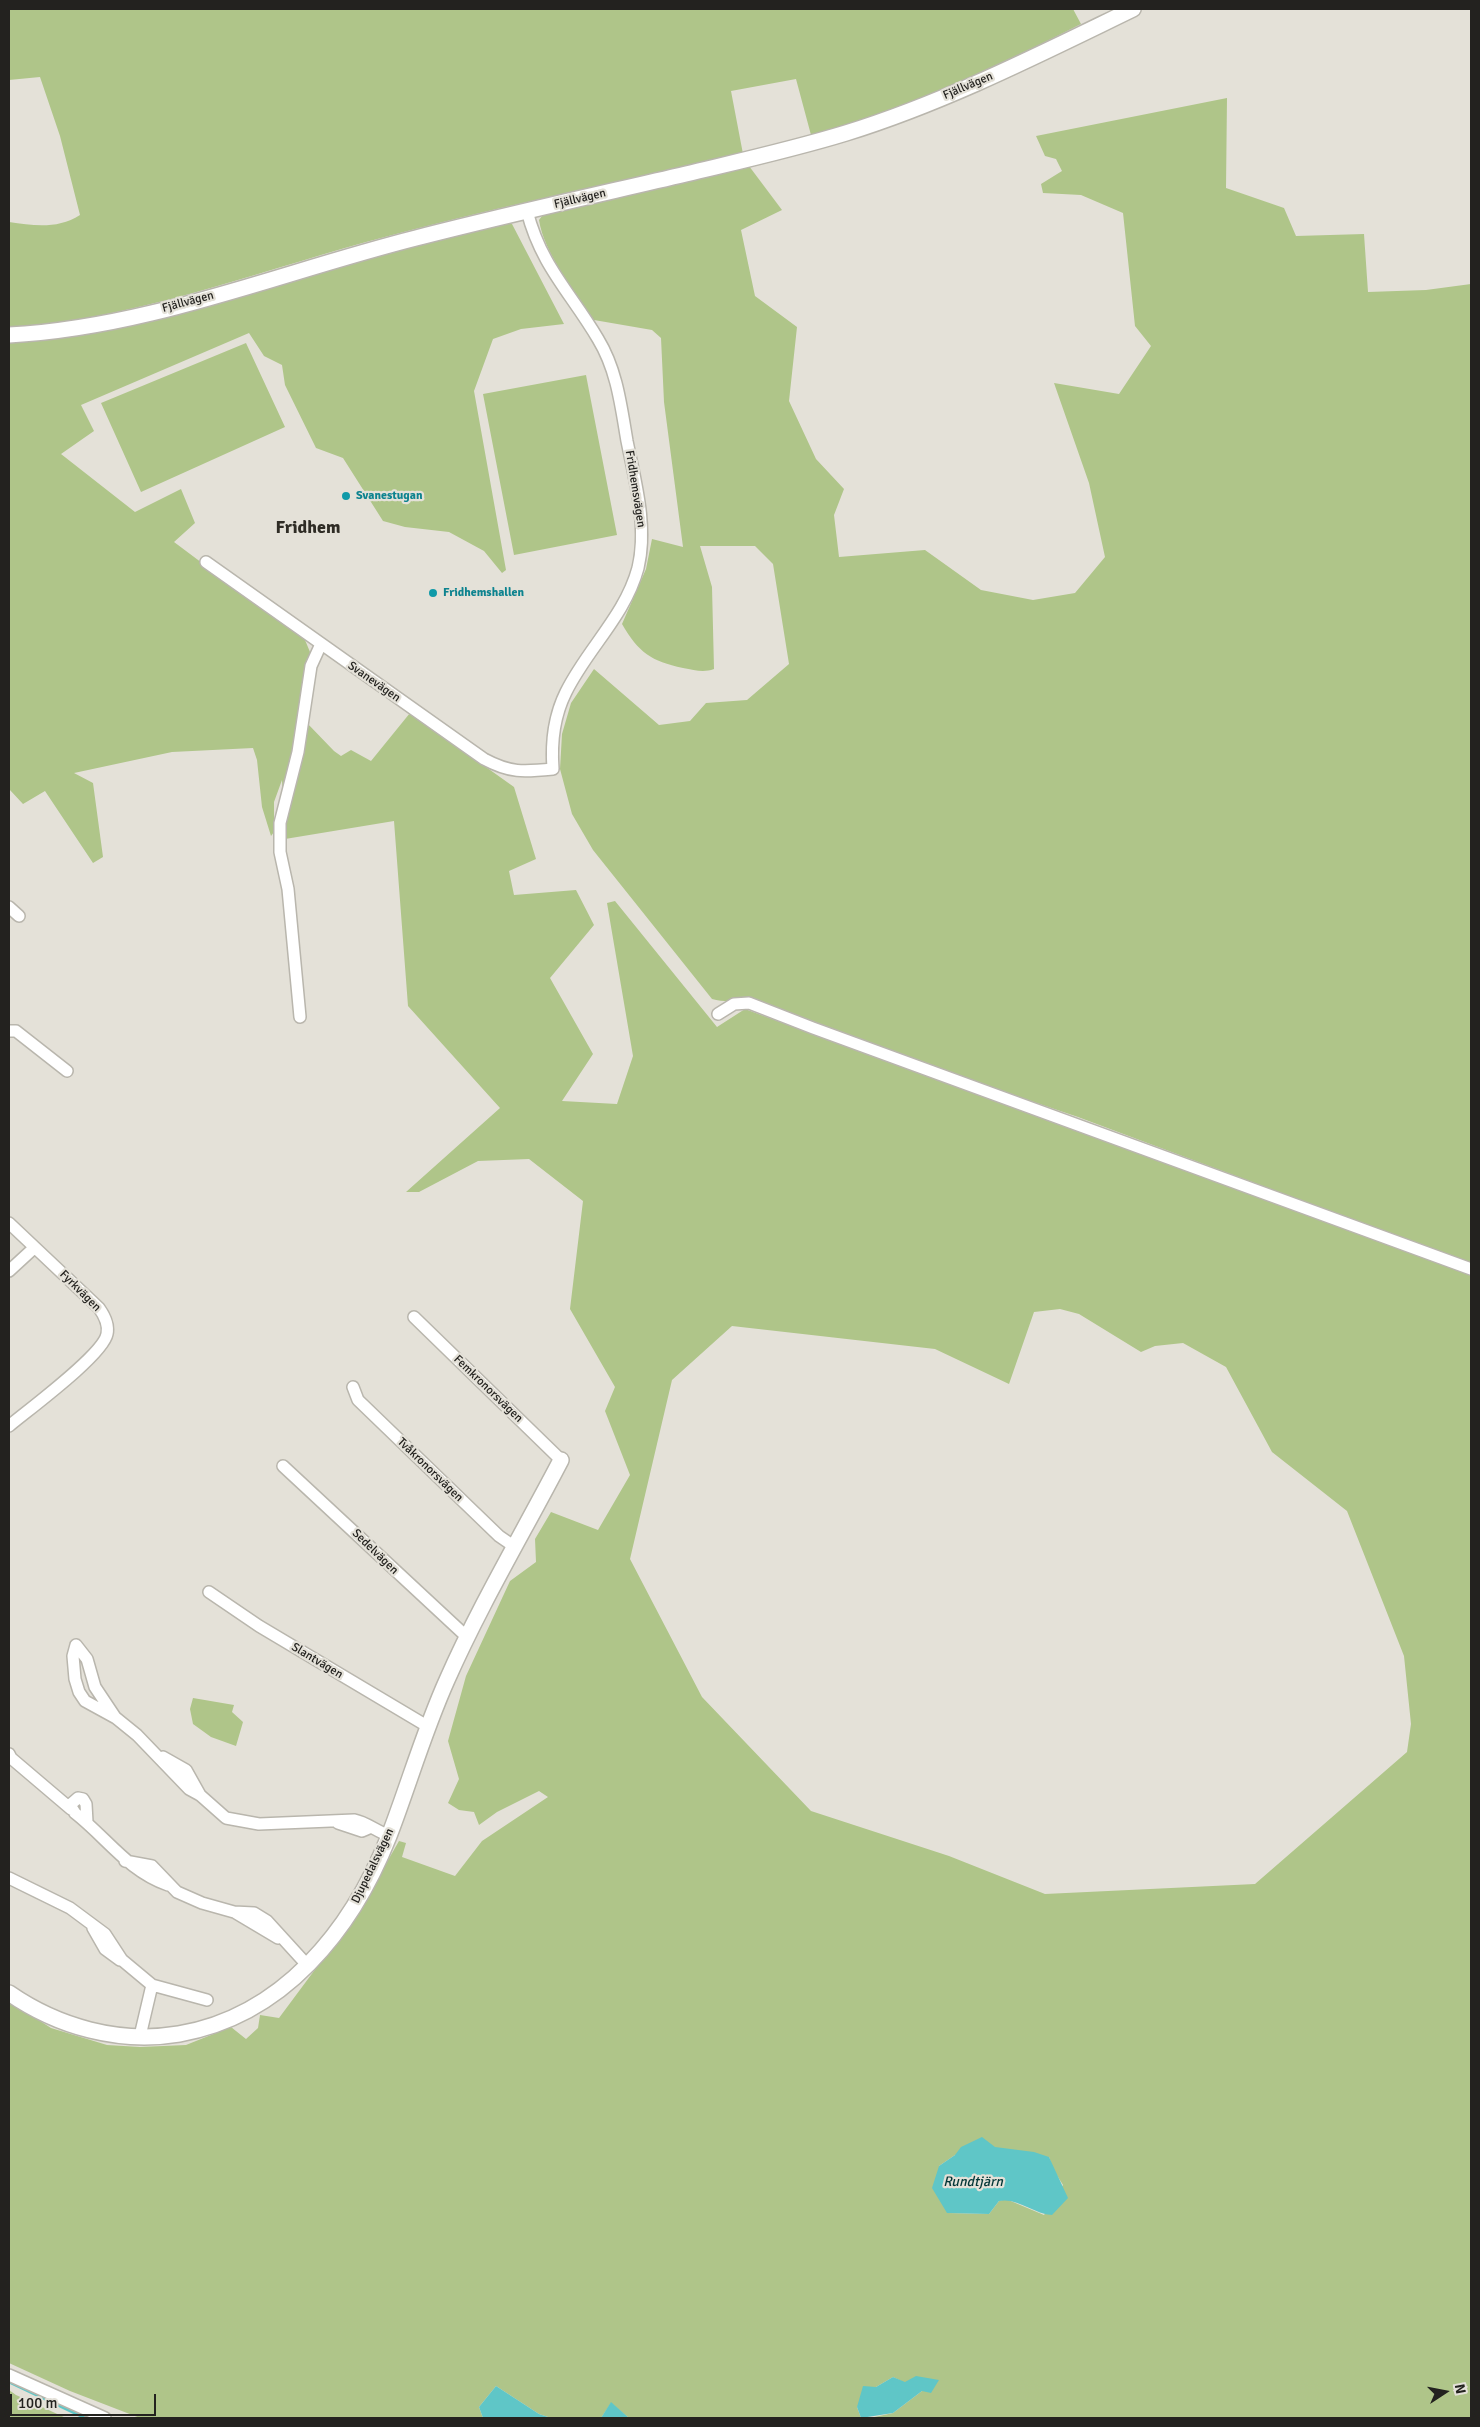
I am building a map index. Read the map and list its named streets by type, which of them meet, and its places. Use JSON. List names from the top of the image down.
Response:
{
  "streets": {
    "street": [
      "Fjällvägen",
      "Fridhemsvägen",
      "Svanevägen",
      "Fyrkvägen",
      "Femkronorsvägen",
      "Tvåkronorsvägen",
      "Sedelvägen",
      "Slantvägen",
      "Djupedalsvägen"
    ]
  },
  "crossings": [
    ["Fjällvägen", "Fridhemsvägen"],
    ["Fridhemsvägen", "Svanevägen"],
    ["Femkronorsvägen", "Djupedalsvägen"],
    ["Tvåkronorsvägen", "Djupedalsvägen"],
    ["Sedelvägen", "Djupedalsvägen"],
    ["Slantvägen", "Djupedalsvägen"]
  ],
  "districts": ["Fridhem"],
  "water": ["Rundtjärn"],
  "places": ["Svanestugan", "Fridhemshallen"],
  "scale_bar": "100 m",
  "north": "right"
}
